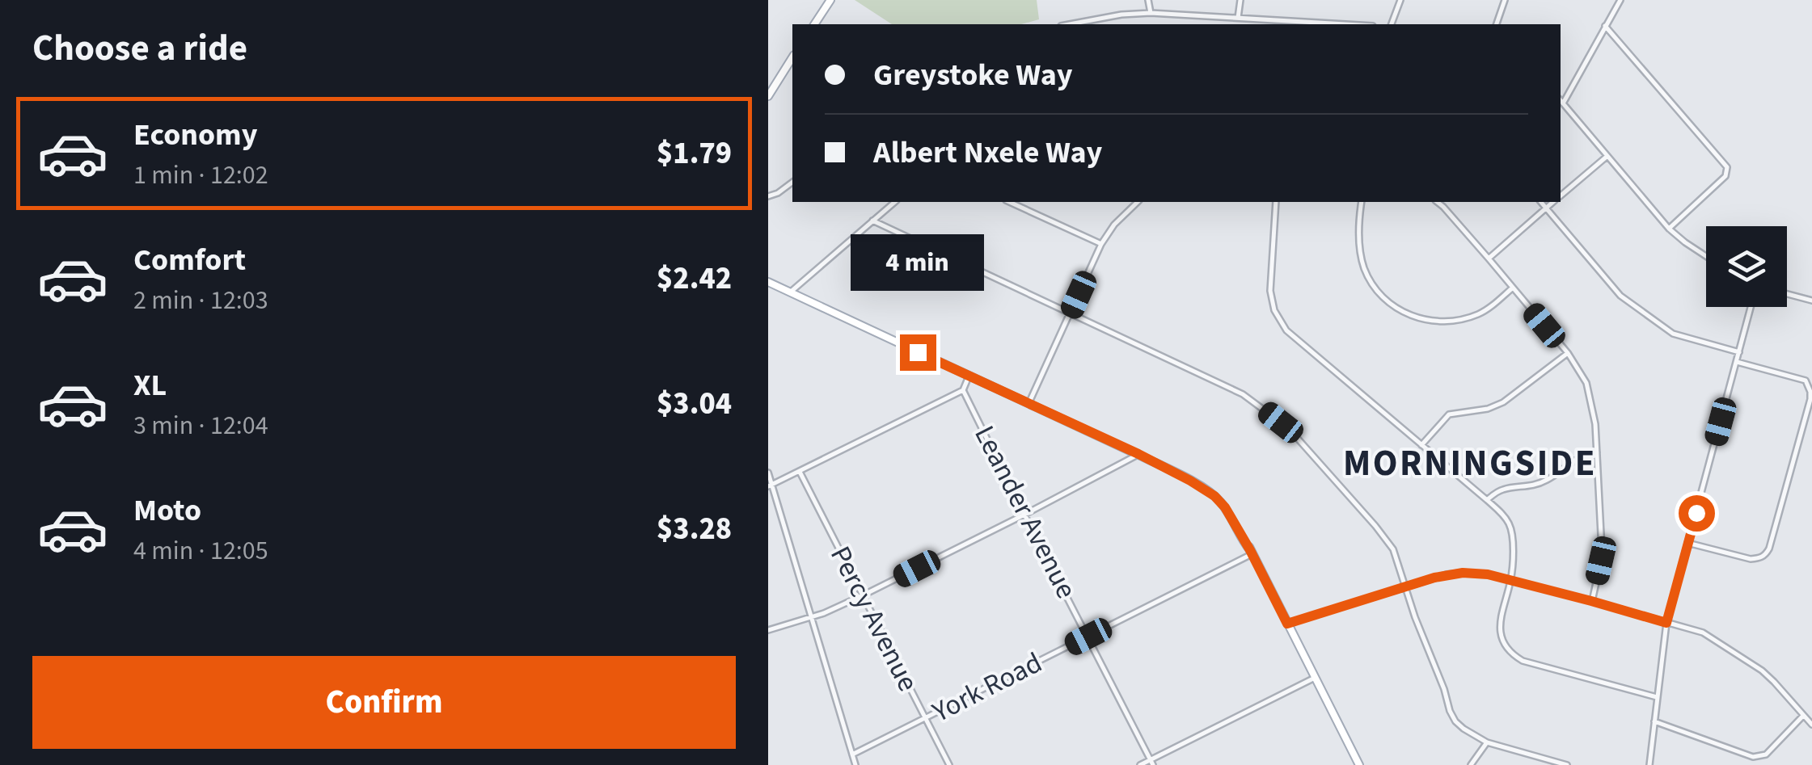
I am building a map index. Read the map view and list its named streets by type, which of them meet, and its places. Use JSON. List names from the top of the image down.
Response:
{
  "streets": {
    "street": ["Leander Avenue", "Percy Avenue", "York Road"]
  },
  "crossings": [
    ["Leander Avenue", "York Road"],
    ["Percy Avenue", "York Road"]
  ],
  "districts": ["MORNINGSIDE"],
  "page": {
    "heading": "Choose a ride",
    "banner": ["Greystoke Way", "Albert Nxele Way"],
    "list": [
      {
        "name": "Economy",
        "note": "1 min · 12:02",
        "value": "$1.79"
      },
      {
        "name": "Comfort",
        "note": "2 min · 12:03",
        "value": "$2.42"
      },
      {
        "name": "XL",
        "note": "3 min · 12:04",
        "value": "$3.04"
      },
      {
        "name": "Moto",
        "note": "4 min · 12:05",
        "value": "$3.28"
      }
    ],
    "bubble": "4 min",
    "buttons": "Confirm"
  }
}
